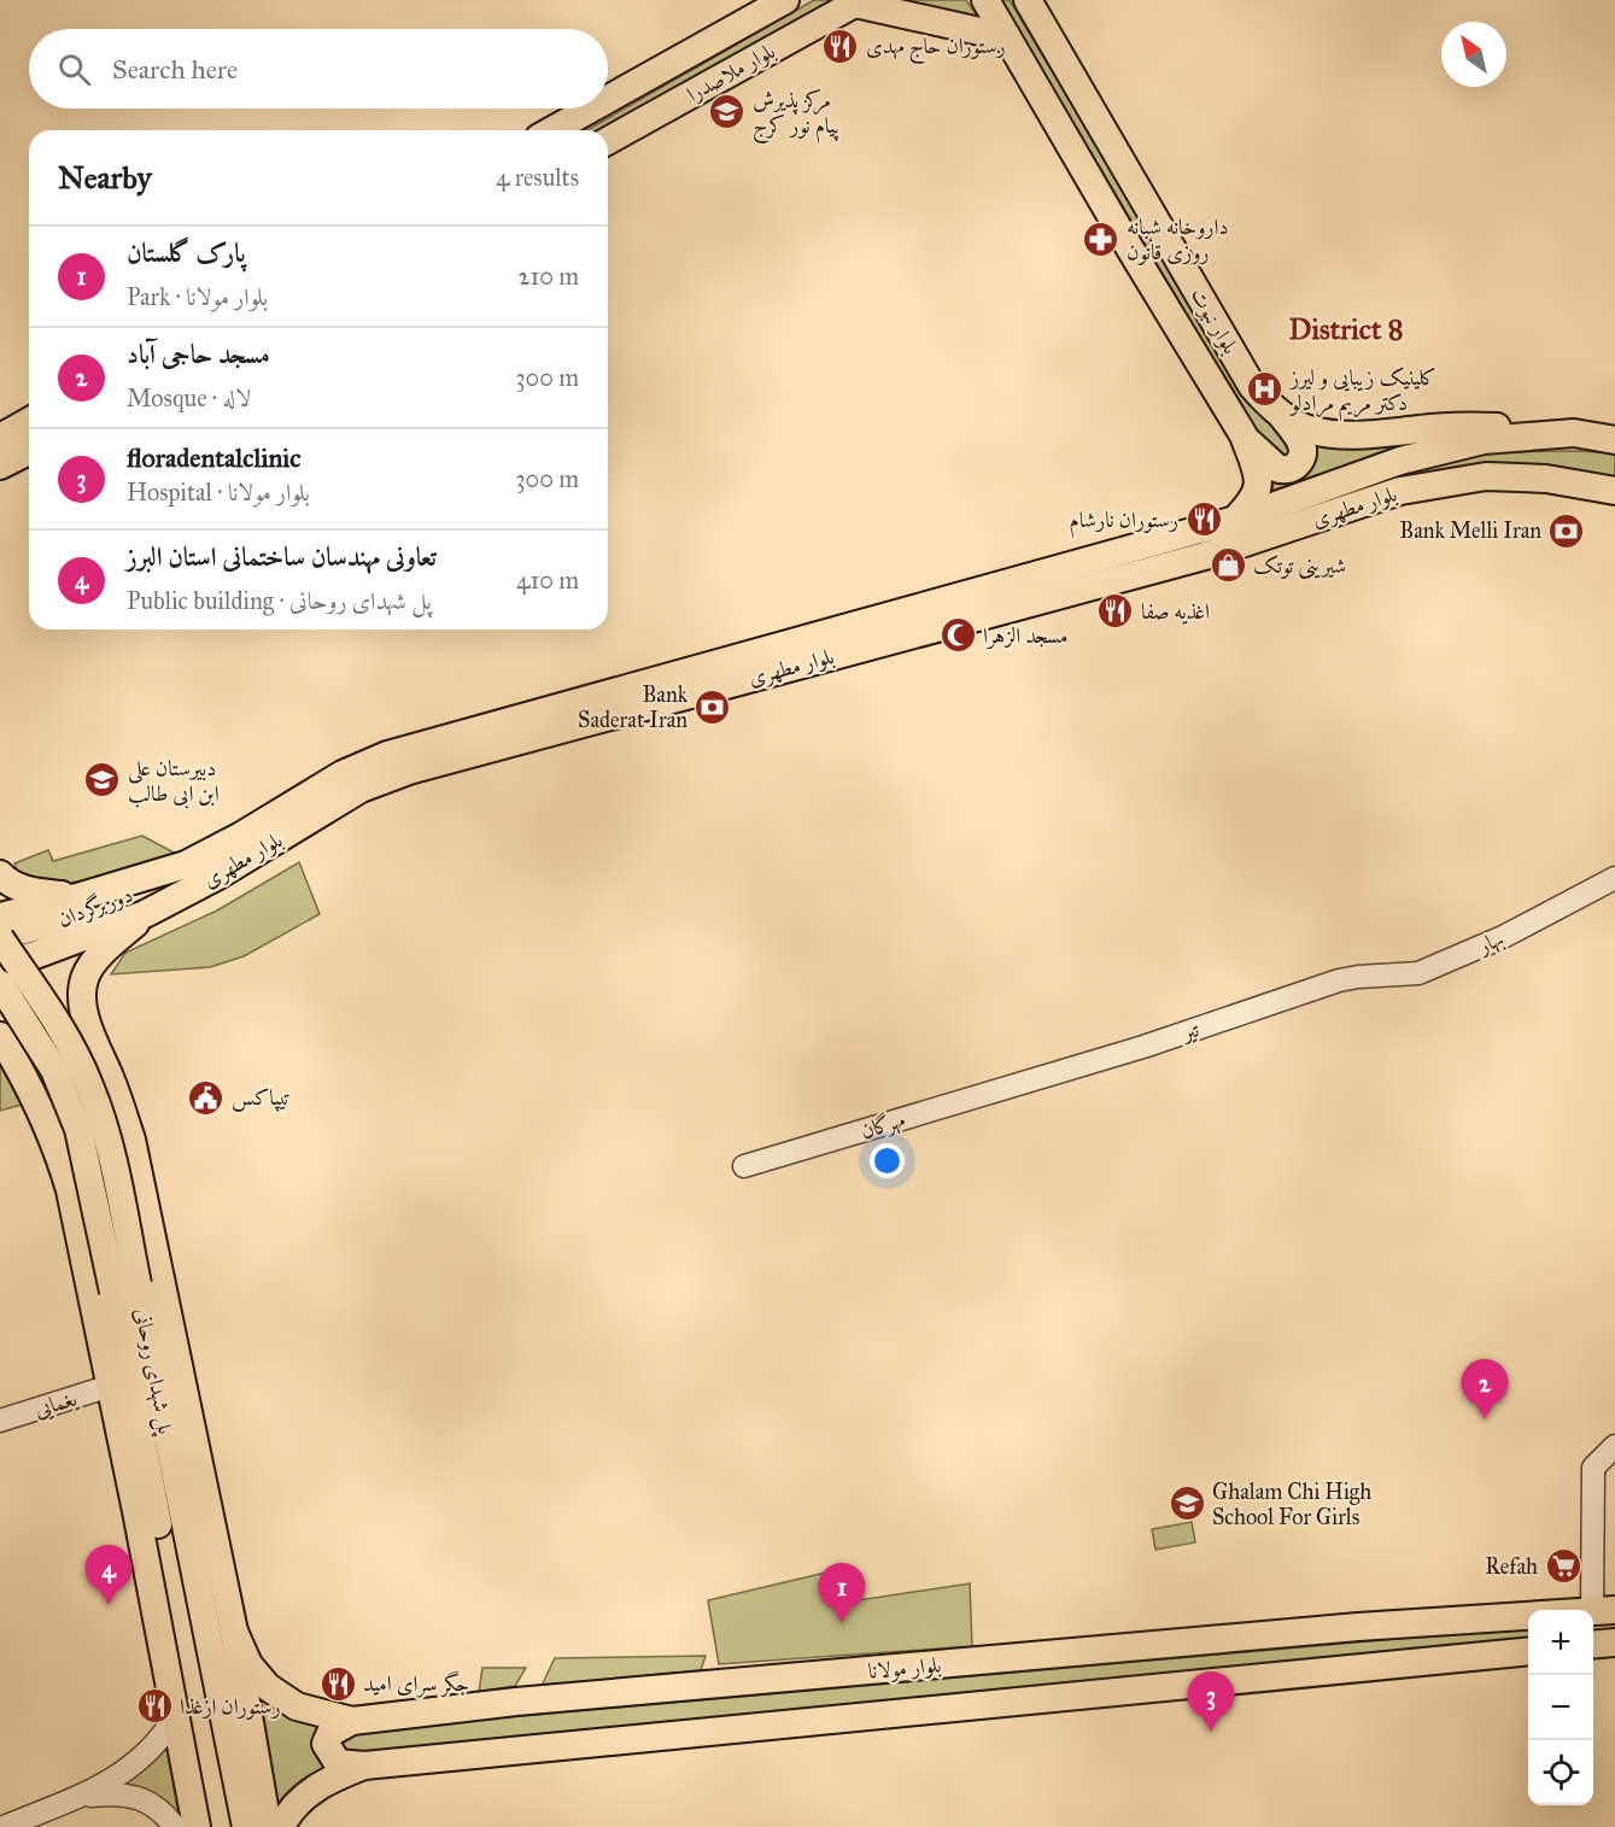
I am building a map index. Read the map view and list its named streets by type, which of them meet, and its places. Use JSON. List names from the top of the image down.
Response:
{
  "streets": {
    "main road": [
      "بلوار ملاصدرا",
      "بلوار نبوت",
      "بلوار مطهری",
      "دوربرگردان",
      "پل شهدای روحانی",
      "بلوار مولانا"
    ],
    "street": [
      "بهار",
      "تیر",
      "مهرگان",
      "یغمایی"
    ]
  },
  "crossings": [
    ["بلوار نبوت", "بلوار مطهری"],
    ["بلوار مطهری", "دوربرگردان"],
    ["دوربرگردان", "پل شهدای روحانی"],
    ["بهار", "تیر"],
    ["تیر", "مهرگان"]
  ],
  "districts": ["District 8"],
  "places": {
    "restaurant": [
      "رستوران حاج مهدی",
      "رستوران نارشام",
      "اغذیه صفا",
      "جگر سرای امید",
      "رستوران ازغذا"
    ],
    "school or university": ["مرکز پذیرش پیام نور کرج", "دبیرستان علی ابن ابی طالب", "Ghalam Chi High School For Girls"],
    "pharmacy": ["داروخانه شبانه روزی قانون"],
    "hospital": ["کلینیک زیبایی و لیرز دکتر مریم مرادلو"],
    "bank": ["Bank Melli Iran", "Bank Saderat Iran"],
    "shop": ["شیرینی توتک"],
    "mosque": ["مسجد الزهرا"],
    "public building": ["تیپاکس"],
    "supermarket": ["Refah"]
  },
  "north": "top left",
  "page": {
    "search": "Search here",
    "heading": ["Nearby", "4 results"],
    "list": [
      {
        "mark": "1",
        "name": "پارک گلستان",
        "note": "Park · بلوار مولانا",
        "value": "210 m"
      },
      {
        "mark": "2",
        "name": "مسجد حاجی آباد",
        "note": "Mosque · لاله",
        "value": "300 m"
      },
      {
        "mark": "3",
        "name": "floradentalclinic",
        "note": "Hospital · بلوار مولانا",
        "value": "300 m"
      },
      {
        "mark": "4",
        "name": "تعاونی مهندسان ساختمانی استان البرز",
        "note": "Public building · پل شهدای روحانی",
        "value": "410 m"
      }
    ],
    "pins": [
      "2",
      "4",
      "1",
      "3"
    ],
    "map_buttons": ["+", "−"]
  }
}
